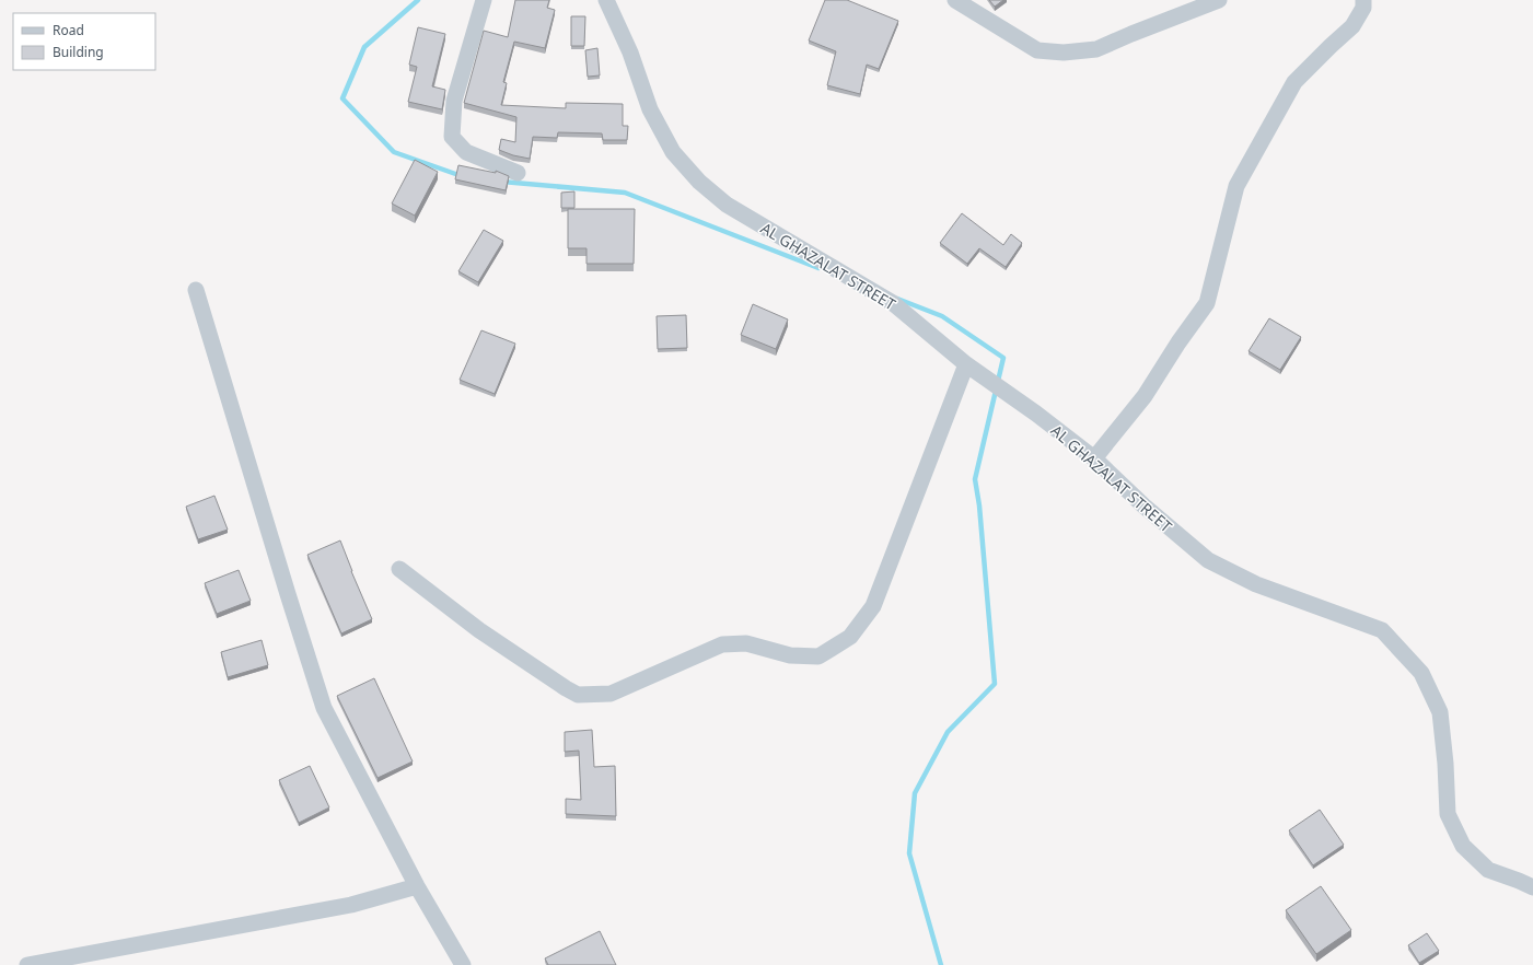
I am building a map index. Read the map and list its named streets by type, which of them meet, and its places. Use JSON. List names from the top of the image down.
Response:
{
  "streets": {
    "street": ["AL GHAZALAT STREET"]
  },
  "legend": ["Road", "Building"]
}
